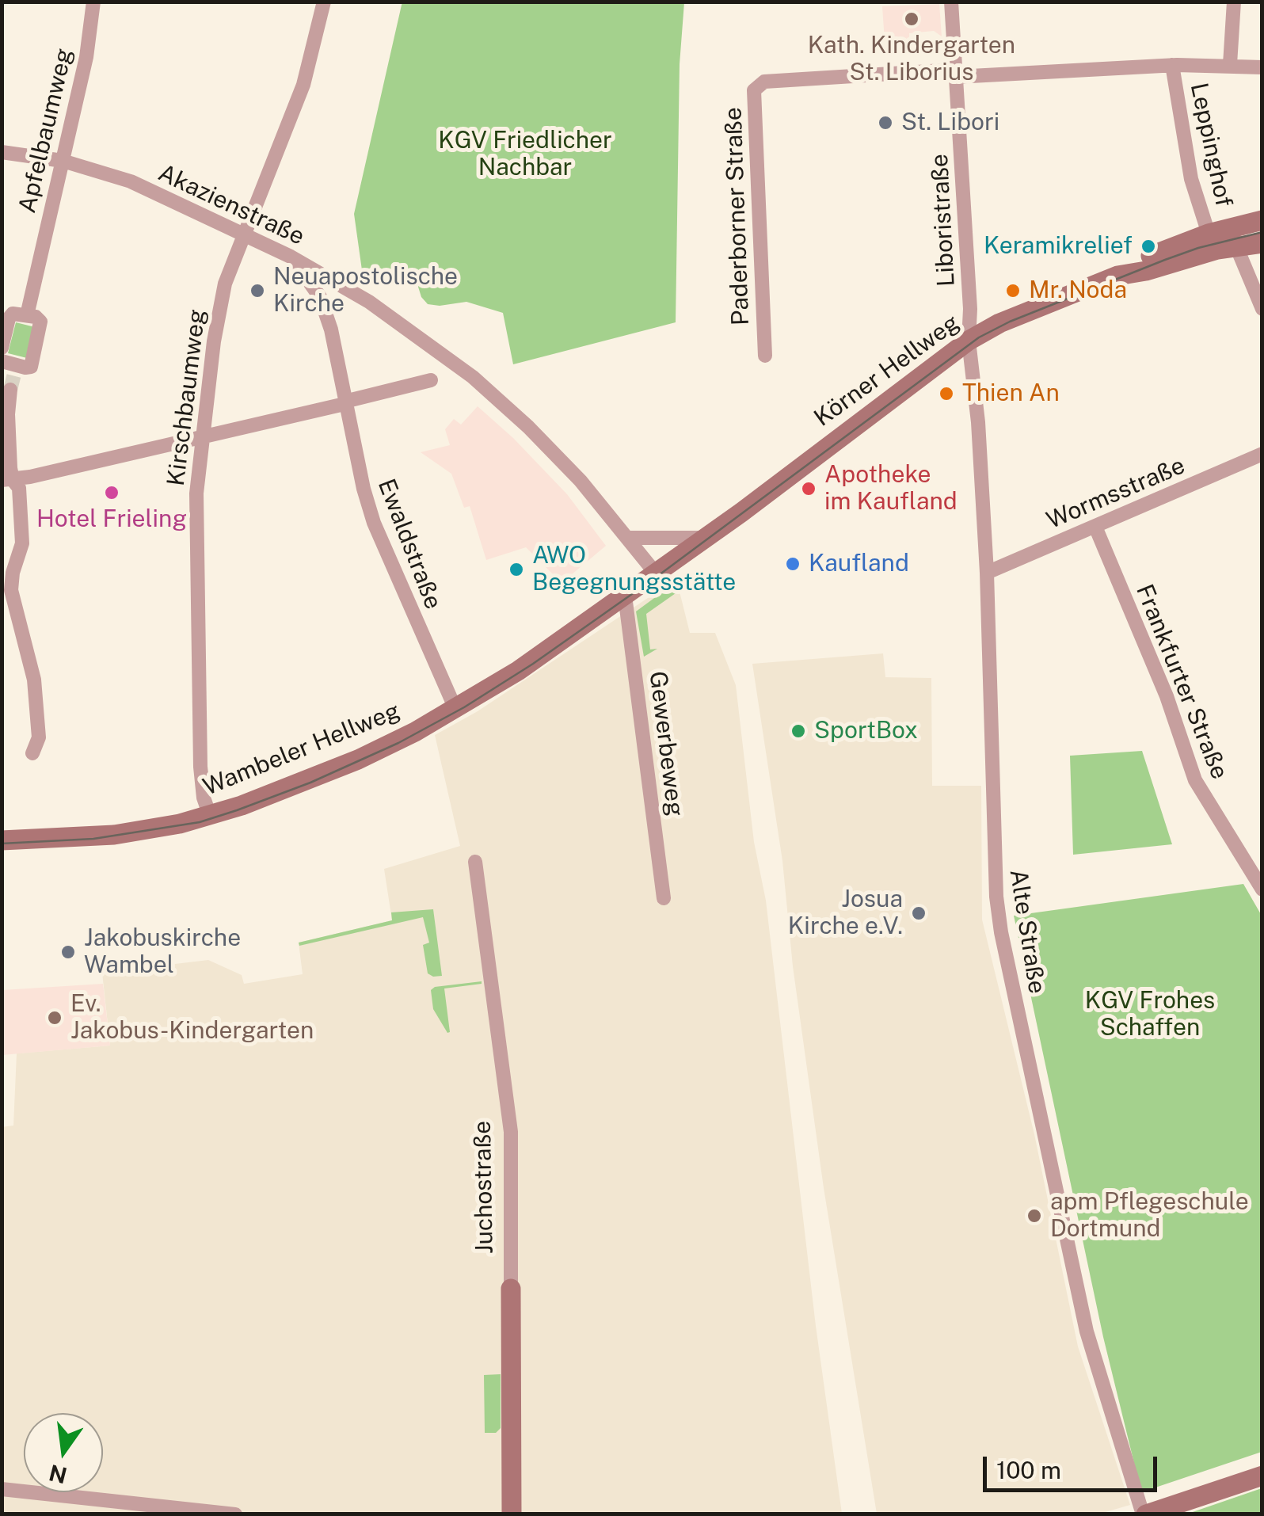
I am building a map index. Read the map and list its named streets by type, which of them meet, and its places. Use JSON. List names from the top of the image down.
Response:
{
  "streets": {
    "main road": ["Körner Hellweg", "Wambeler Hellweg", "Juchostraße"],
    "street": [
      "Apfelbaumweg",
      "Leppinghof",
      "Akazienstraße",
      "Paderborner Straße",
      "Liboristraße",
      "Kirschbaumweg",
      "Wormsstraße",
      "Ewaldstraße",
      "Frankfurter Straße",
      "Gewerbeweg",
      "Alte Straße"
    ]
  },
  "crossings": [
    ["Apfelbaumweg", "Akazienstraße"],
    ["Leppinghof", "Paderborner Straße"],
    ["Leppinghof", "Körner Hellweg"],
    ["Akazienstraße", "Kirschbaumweg"],
    ["Akazienstraße", "Ewaldstraße"],
    ["Akazienstraße", "Wambeler Hellweg"],
    ["Paderborner Straße", "Liboristraße"],
    ["Liboristraße", "Körner Hellweg"],
    ["Liboristraße", "Alte Straße"],
    ["Körner Hellweg", "Wambeler Hellweg"],
    ["Körner Hellweg", "Alte Straße"],
    ["Kirschbaumweg", "Wambeler Hellweg"],
    ["Wormsstraße", "Frankfurter Straße"],
    ["Wormsstraße", "Alte Straße"],
    ["Ewaldstraße", "Wambeler Hellweg"],
    ["Gewerbeweg", "Wambeler Hellweg"]
  ],
  "parks": ["KGV Friedlicher Nachbar", "KGV Frohes Schaffen"],
  "places": [
    "Kath. Kindergarten St. Liborius",
    "St. Libori",
    "Keramikrelief",
    "Neuapostolische Kirche",
    "Mr. Noda",
    "Thien An",
    "Apotheke im Kaufland",
    "Hotel Frieling",
    "Kaufland",
    "AWO Begegnungsstätte",
    "SportBox",
    "Josua Kirche e.V.",
    "Jakobuskirche Wambel",
    "Ev. Jakobus-Kindergarten",
    "apm Pflegeschule Dortmund"
  ],
  "scale_bar": "100 m",
  "north": "bottom"
}
